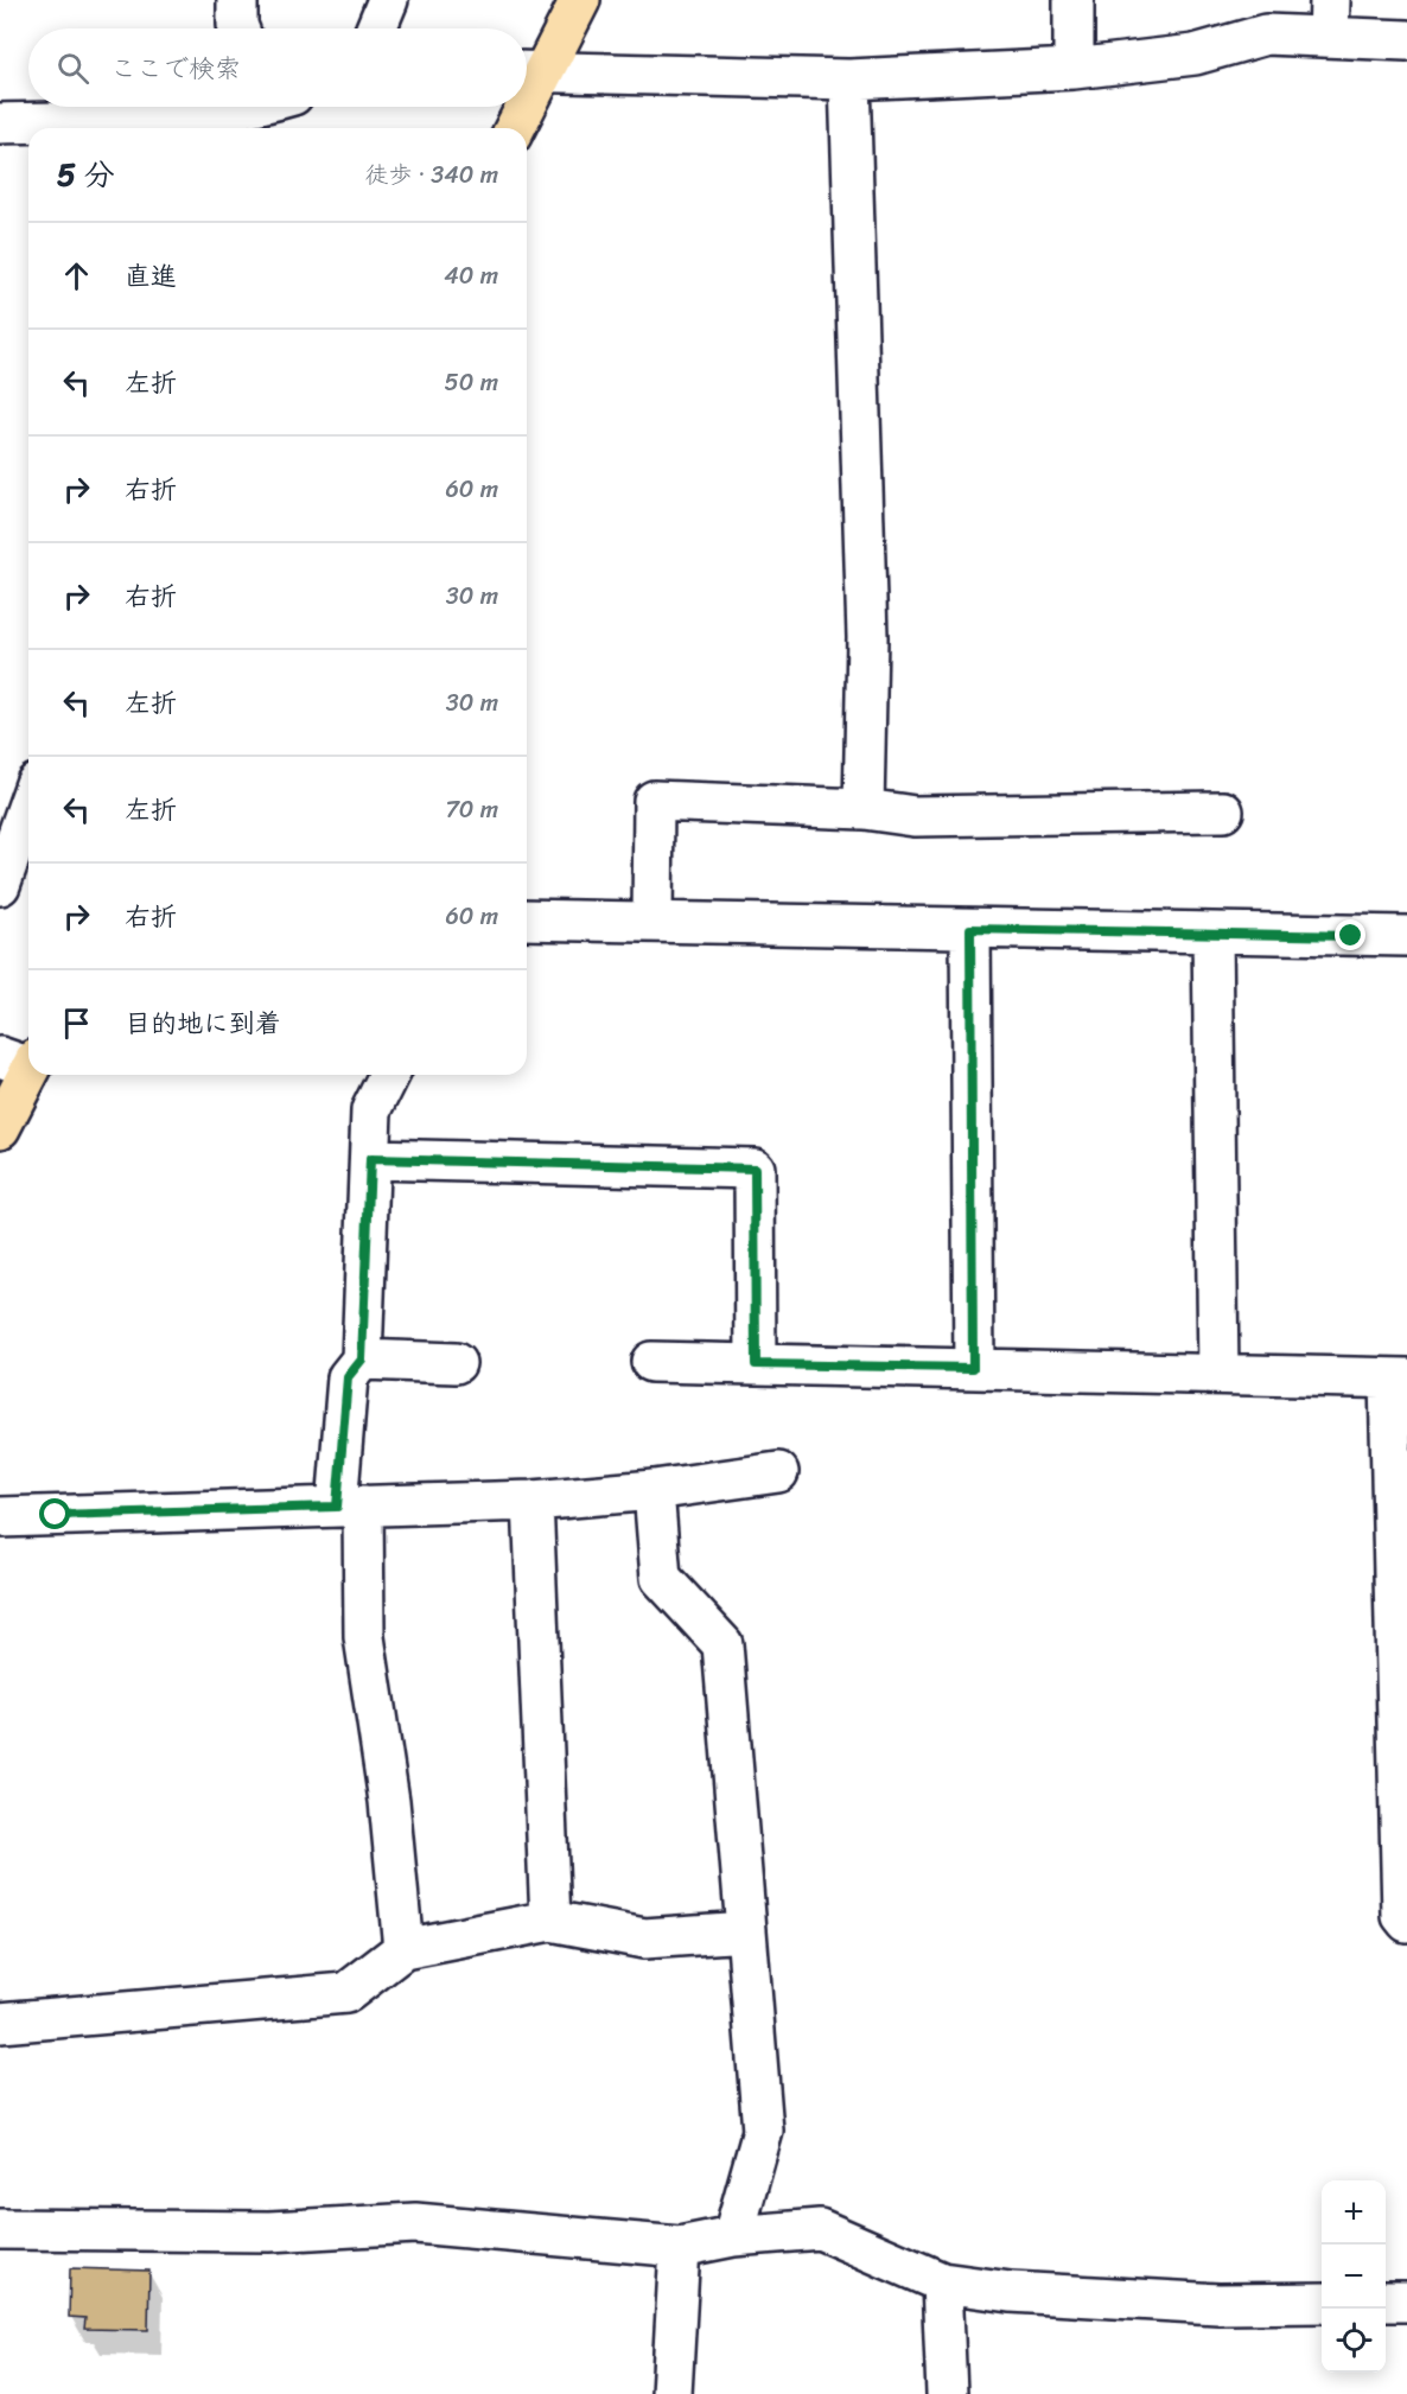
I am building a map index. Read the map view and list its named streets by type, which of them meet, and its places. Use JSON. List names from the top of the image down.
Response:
{
  "page": {
    "search": "ここで検索",
    "heading": ["5 分", "徒歩 · 340 m"],
    "list": [
      ["直進", "40 m"],
      ["左折", "50 m"],
      ["右折", "60 m"],
      ["右折", "30 m"],
      ["左折", "30 m"],
      ["左折", "70 m"],
      ["右折", "60 m"],
      "目的地に到着"
    ],
    "map_buttons": ["+", "−"]
  }
}
